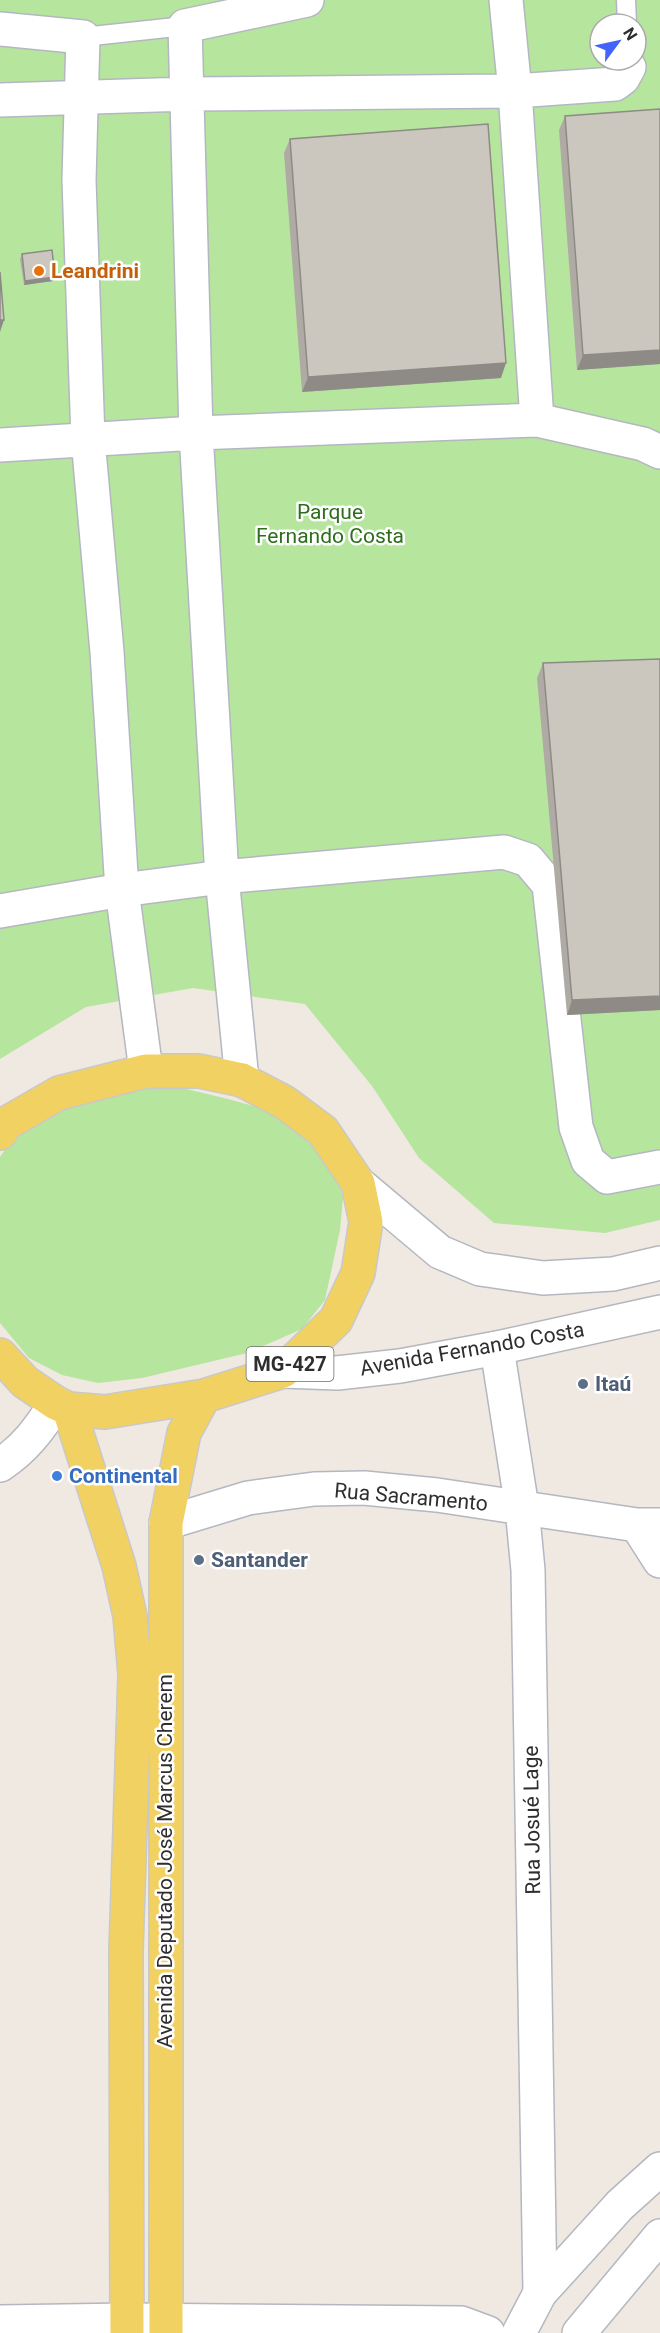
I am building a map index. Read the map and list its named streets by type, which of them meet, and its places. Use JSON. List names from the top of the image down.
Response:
{
  "streets": {
    "main road": ["MG-427", "Avenida Deputado José Marcus Cherem"],
    "street": ["Avenida Fernando Costa", "Rua Sacramento", "Rua Josué Lage"]
  },
  "crossings": [
    ["Avenida Fernando Costa", "MG-427"],
    ["Avenida Fernando Costa", "Rua Josué Lage"],
    ["MG-427", "Avenida Deputado José Marcus Cherem"],
    ["Rua Sacramento", "Rua Josué Lage"],
    ["Rua Sacramento", "Avenida Deputado José Marcus Cherem"]
  ],
  "parks": ["Parque Fernando Costa"],
  "places": [
    "Leandrini",
    "Itaú",
    "Continental",
    "Santander"
  ],
  "north": "top right"
}
